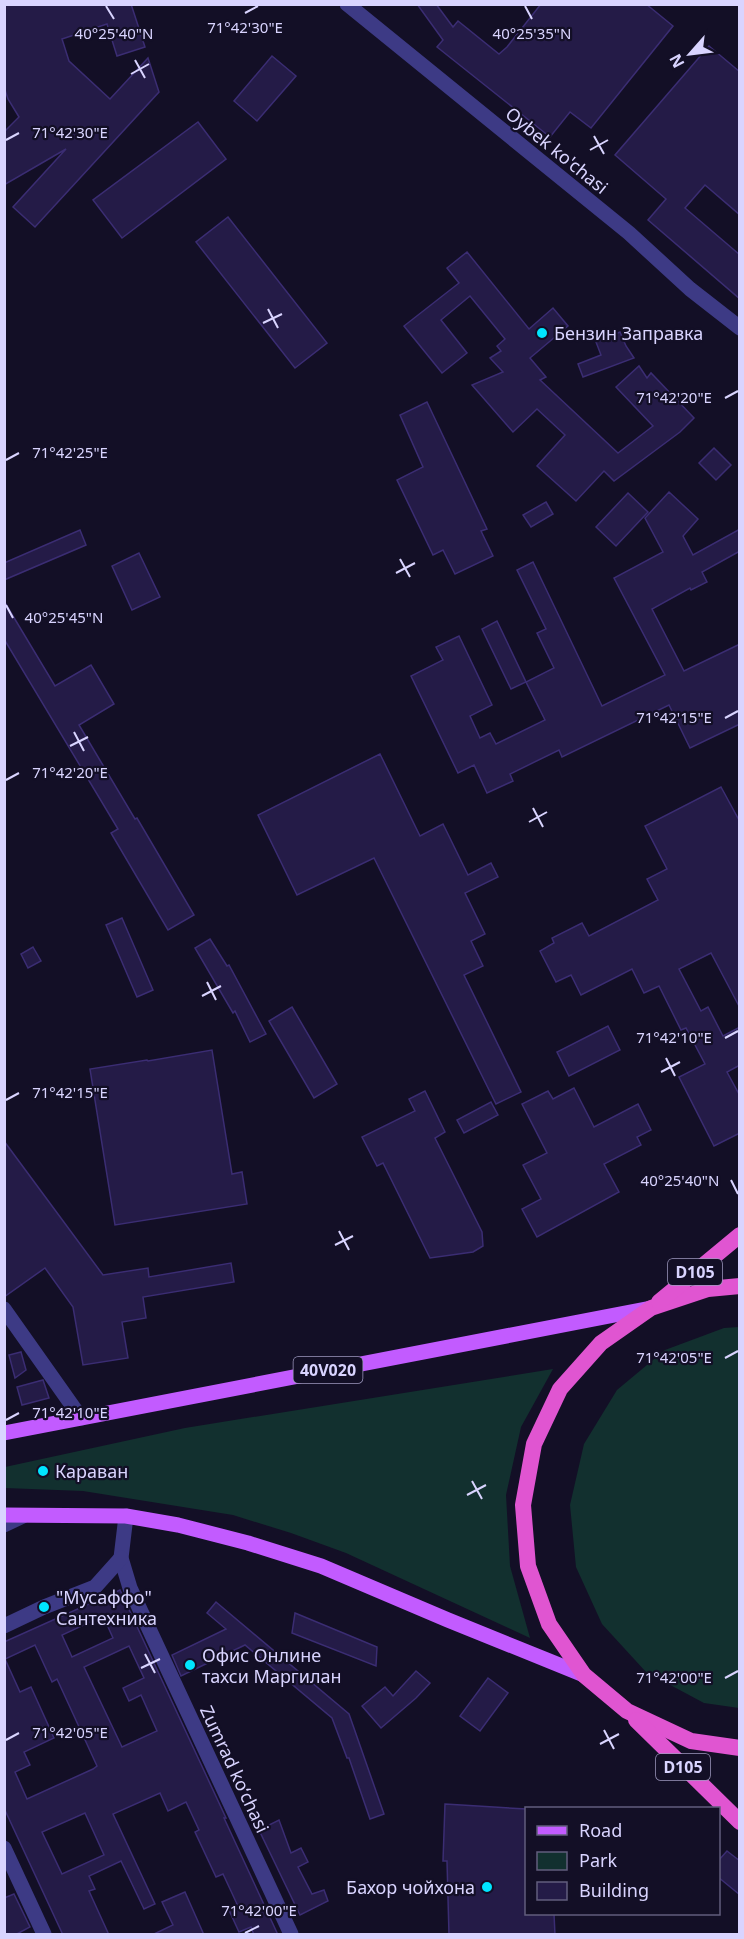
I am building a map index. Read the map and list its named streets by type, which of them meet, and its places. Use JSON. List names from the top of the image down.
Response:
{
  "streets": {
    "highway": ["D105"],
    "main road": ["40V020"],
    "street": ["Oybek ko'chasi", "Zumrad koʻchasi"]
  },
  "crossings": [
    ["D105", "40V020"]
  ],
  "places": [
    "Бензин Заправка",
    "Караван",
    "\"Мусаффо\" Сантехника",
    "Офис Онлине тахси Маргилан",
    "Бахор чойхона"
  ],
  "legend": ["Road", "Park", "Building"],
  "north": "bottom left",
  "coordinates": [
    "71°42'30\"E",
    "40°25'40\"N",
    "40°25'35\"N",
    "71°42'20\"E",
    "71°42'25\"E",
    "40°25'45\"N",
    "71°42'15\"E",
    "71°42'10\"E",
    "71°42'05\"E",
    "71°42'00\"E"
  ]
}
